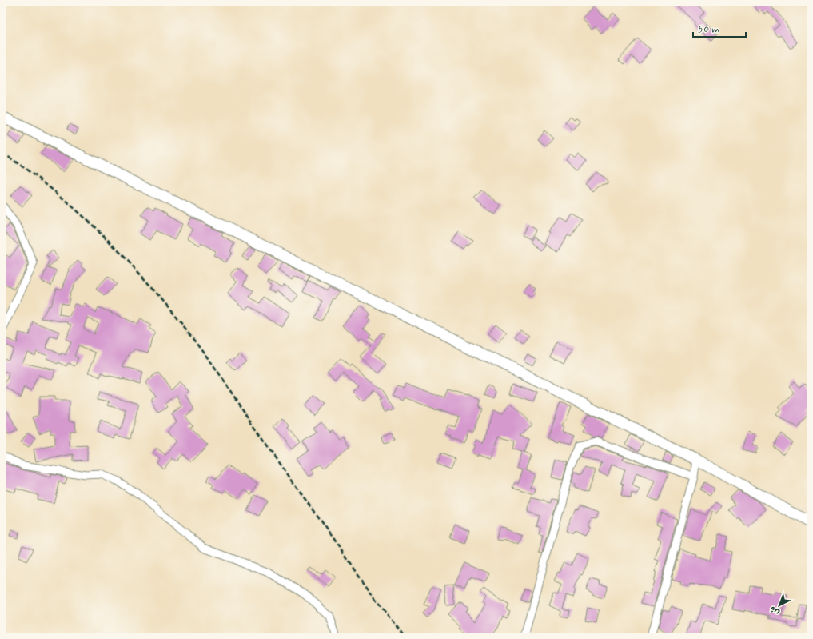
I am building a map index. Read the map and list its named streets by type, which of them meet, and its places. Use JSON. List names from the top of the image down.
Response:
{
  "scale_bar": "50 m",
  "north": "bottom left"
}
